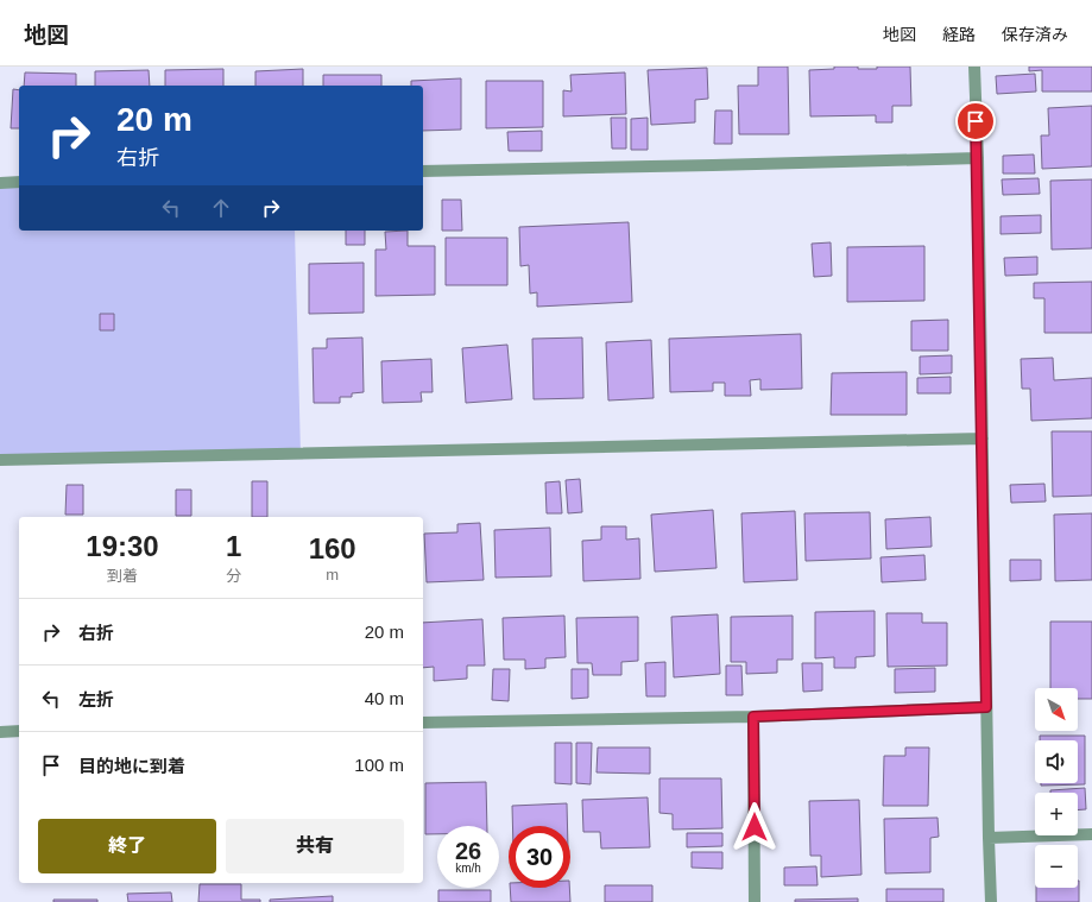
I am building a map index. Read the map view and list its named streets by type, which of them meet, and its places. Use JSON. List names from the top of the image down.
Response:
{
  "north": "bottom right",
  "page": {
    "header": "地図",
    "nav": ["地図", "経路", "保存済み"],
    "turn": ["20 m", "右折"],
    "eta": [
      "19:30",
      "到着",
      "1",
      "分",
      "160",
      "m"
    ],
    "list": [
      {
        "name": "右折",
        "value": "20 m"
      },
      {
        "name": "左折",
        "value": "40 m"
      },
      {
        "name": "目的地に到着",
        "value": "100 m"
      }
    ],
    "map_buttons": ["+", "−"],
    "buttons": ["終了", "共有"],
    "speed": "26 km/h",
    "limit": "30"
  }
}
